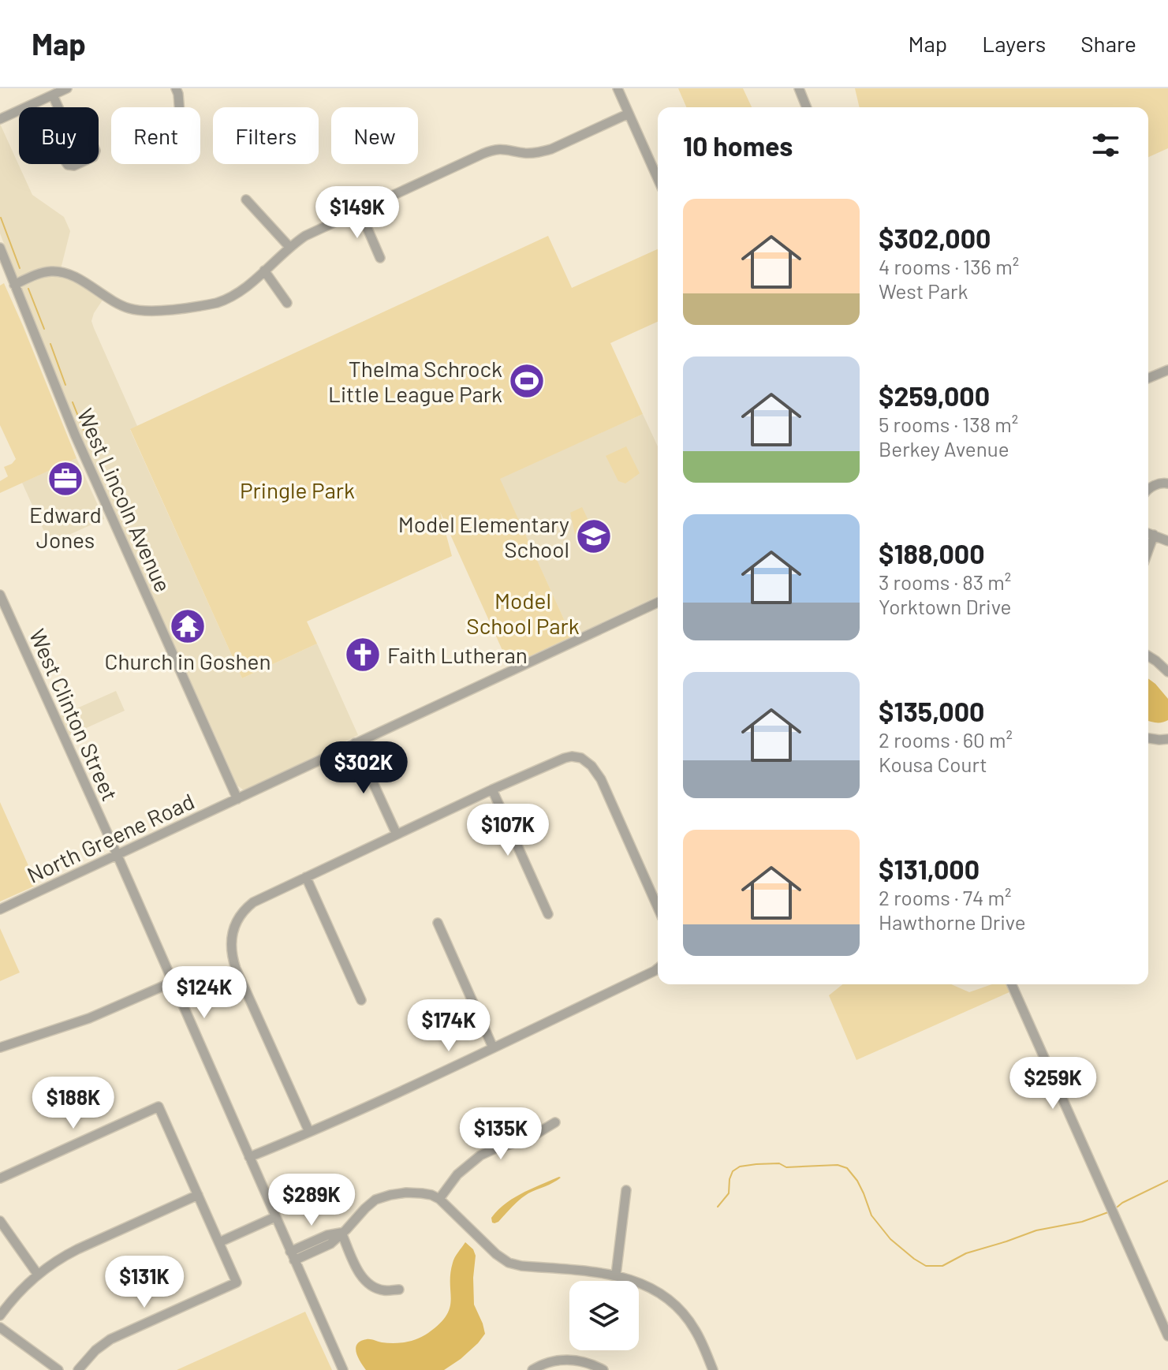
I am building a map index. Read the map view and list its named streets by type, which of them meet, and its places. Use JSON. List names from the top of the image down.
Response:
{
  "streets": {
    "street": ["West Lincoln Avenue", "West Clinton Street", "North Greene Road"]
  },
  "crossings": [
    ["West Lincoln Avenue", "North Greene Road"],
    ["West Clinton Street", "North Greene Road"]
  ],
  "parks": ["Pringle Park", "Model School Park"],
  "places": {
    "sports": ["Thelma Schrock Little League Park"],
    "office": ["Edward Jones"],
    "school or university": ["Model Elementary School"],
    "temple": ["Church in Goshen"],
    "church": ["Faith Lutheran"]
  },
  "page": {
    "header": "Map",
    "nav": ["Map", "Layers", "Share"],
    "chip": [
      "Buy",
      "Rent",
      "Filters",
      "New"
    ],
    "heading": "10 homes",
    "list": [
      {
        "name": "$302,000",
        "note": "4 rooms · 136 m² · West Park"
      },
      {
        "name": "$259,000",
        "note": "5 rooms · 138 m² · Berkey Avenue"
      },
      {
        "name": "$188,000",
        "note": "3 rooms · 83 m² · Yorktown Drive"
      },
      {
        "name": "$135,000",
        "note": "2 rooms · 60 m² · Kousa Court"
      },
      {
        "name": "$131,000",
        "note": "2 rooms · 74 m² · Hawthorne Drive"
      }
    ],
    "price": [
      "$149K",
      "$302K",
      "$107K",
      "$124K",
      "$174K",
      "$259K",
      "$188K",
      "$135K",
      "$289K",
      "$131K"
    ]
  }
}
